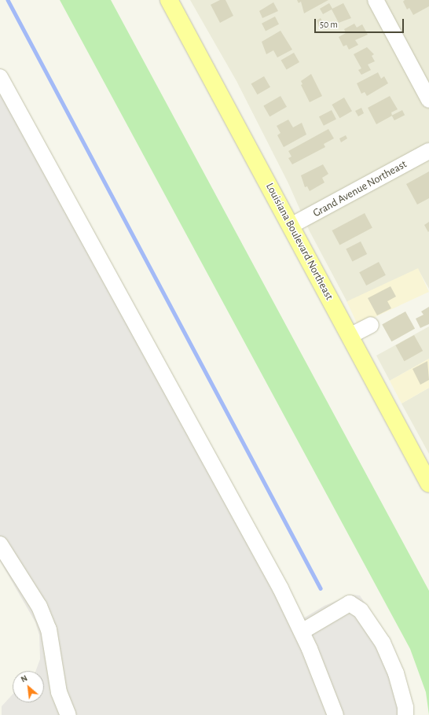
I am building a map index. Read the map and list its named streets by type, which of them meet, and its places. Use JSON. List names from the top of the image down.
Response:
{
  "streets": {
    "main road": ["Louisiana Boulevard Northeast"],
    "street": ["Grand Avenue Northeast"]
  },
  "crossings": [
    ["Grand Avenue Northeast", "Louisiana Boulevard Northeast"]
  ],
  "scale_bar": "50 m",
  "north": "top left"
}
